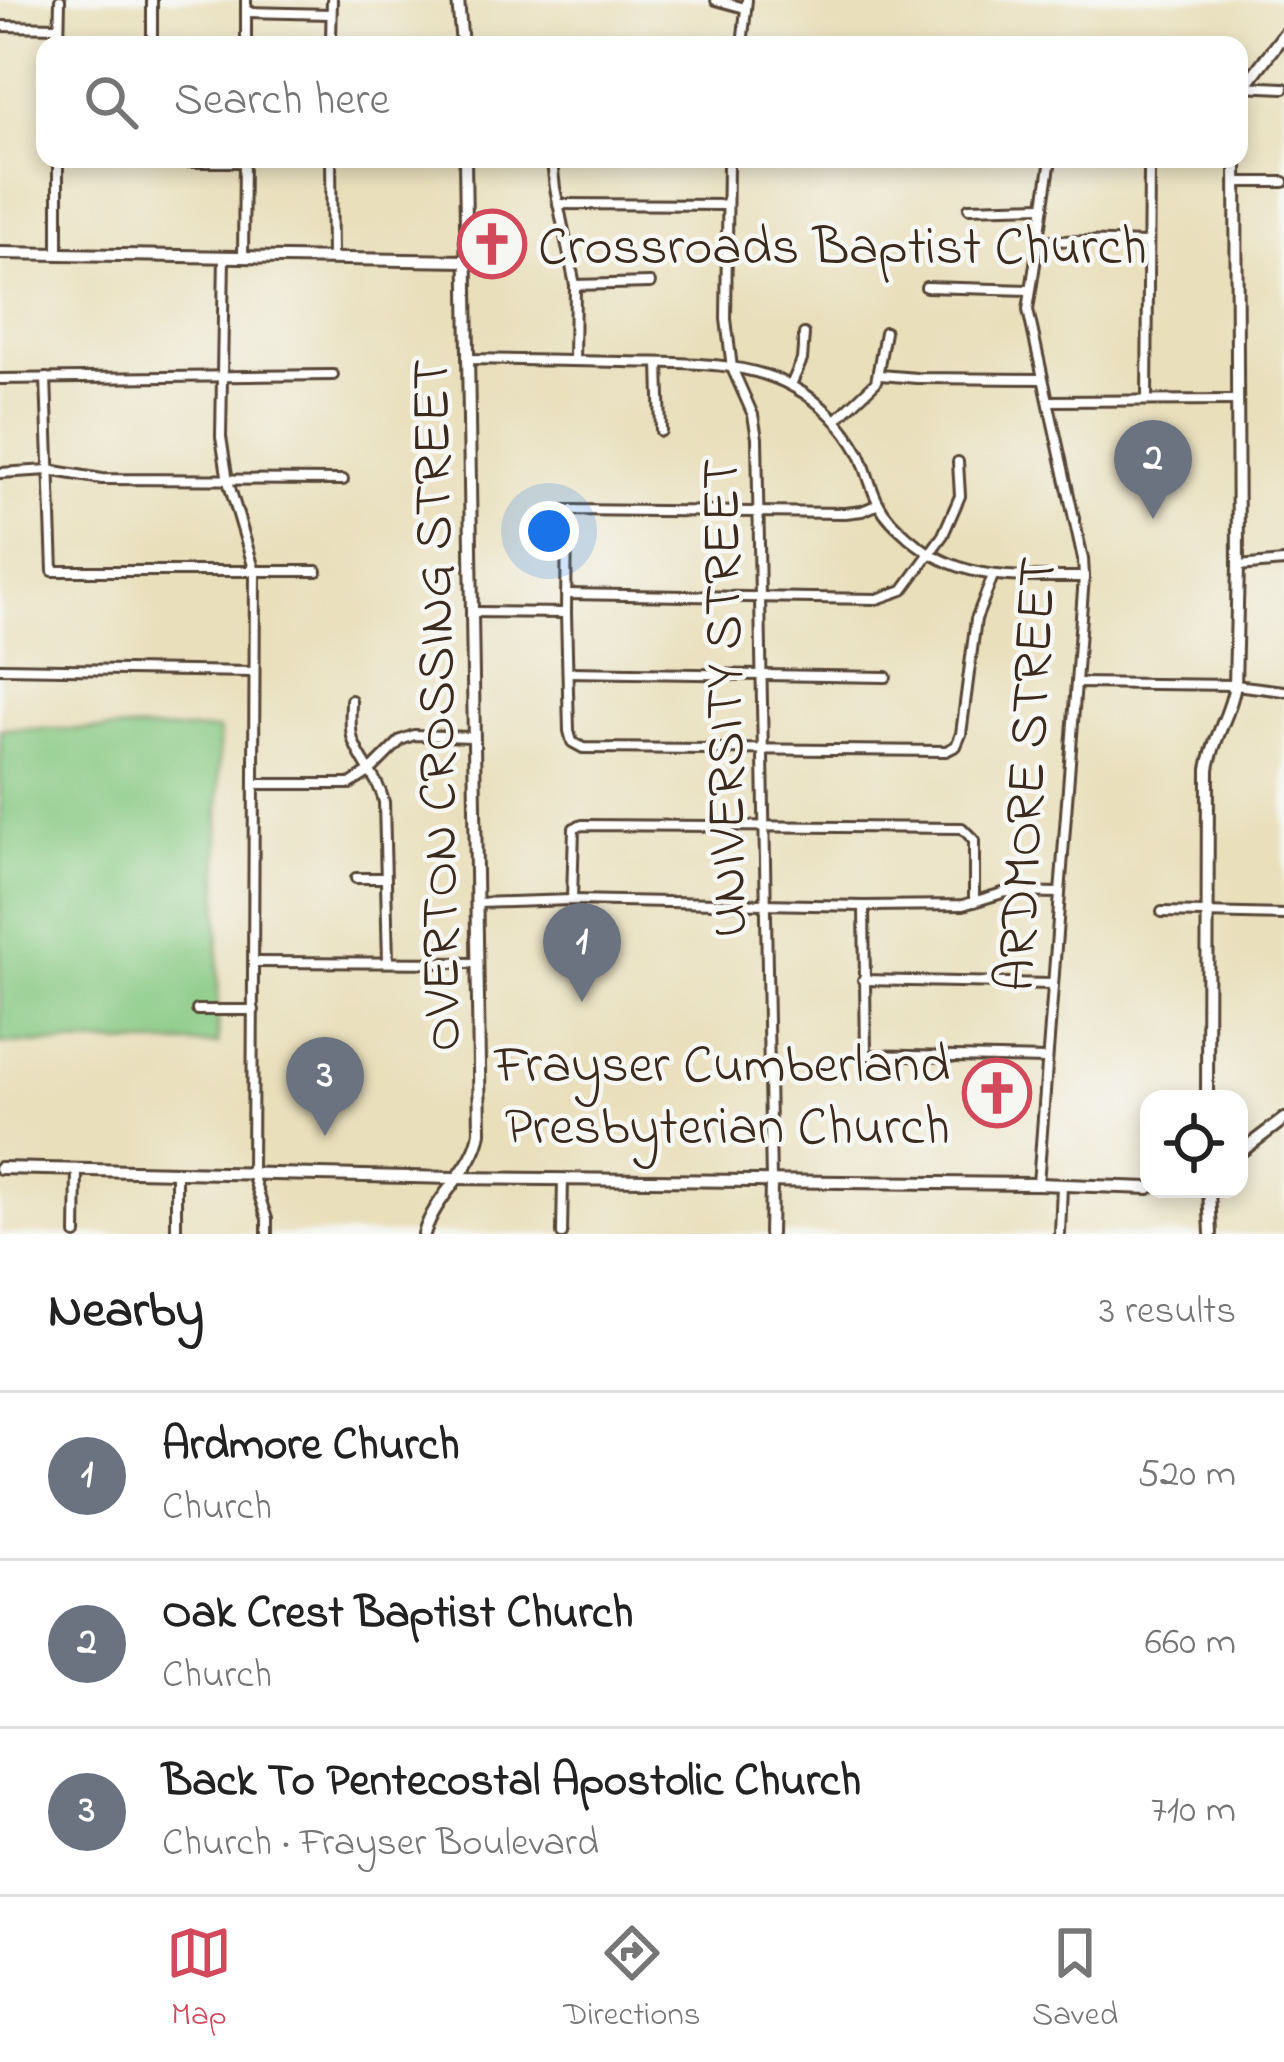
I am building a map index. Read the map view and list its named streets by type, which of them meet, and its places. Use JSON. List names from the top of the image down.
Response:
{
  "streets": {
    "street": ["UNIVERSITY STREET", "OVERTON CROSSING STREET", "ARDMORE STREET"]
  },
  "places": {
    "church": ["Crossroads Baptist Church", "Frayser Cumberland Presbyterian Church"]
  },
  "page": {
    "search": "Search here",
    "pins": ["2", "1", "3"],
    "heading": ["Nearby", "3 results"],
    "list": [
      {
        "mark": "1",
        "name": "Ardmore Church",
        "note": "Church",
        "value": "520 m"
      },
      {
        "mark": "2",
        "name": "Oak Crest Baptist Church",
        "note": "Church",
        "value": "660 m"
      },
      {
        "mark": "3",
        "name": "Back To Pentecostal Apostolic Church",
        "note": "Church · Frayser Boulevard",
        "value": "710 m"
      }
    ],
    "nav": ["Map", "Directions", "Saved"]
  }
}
